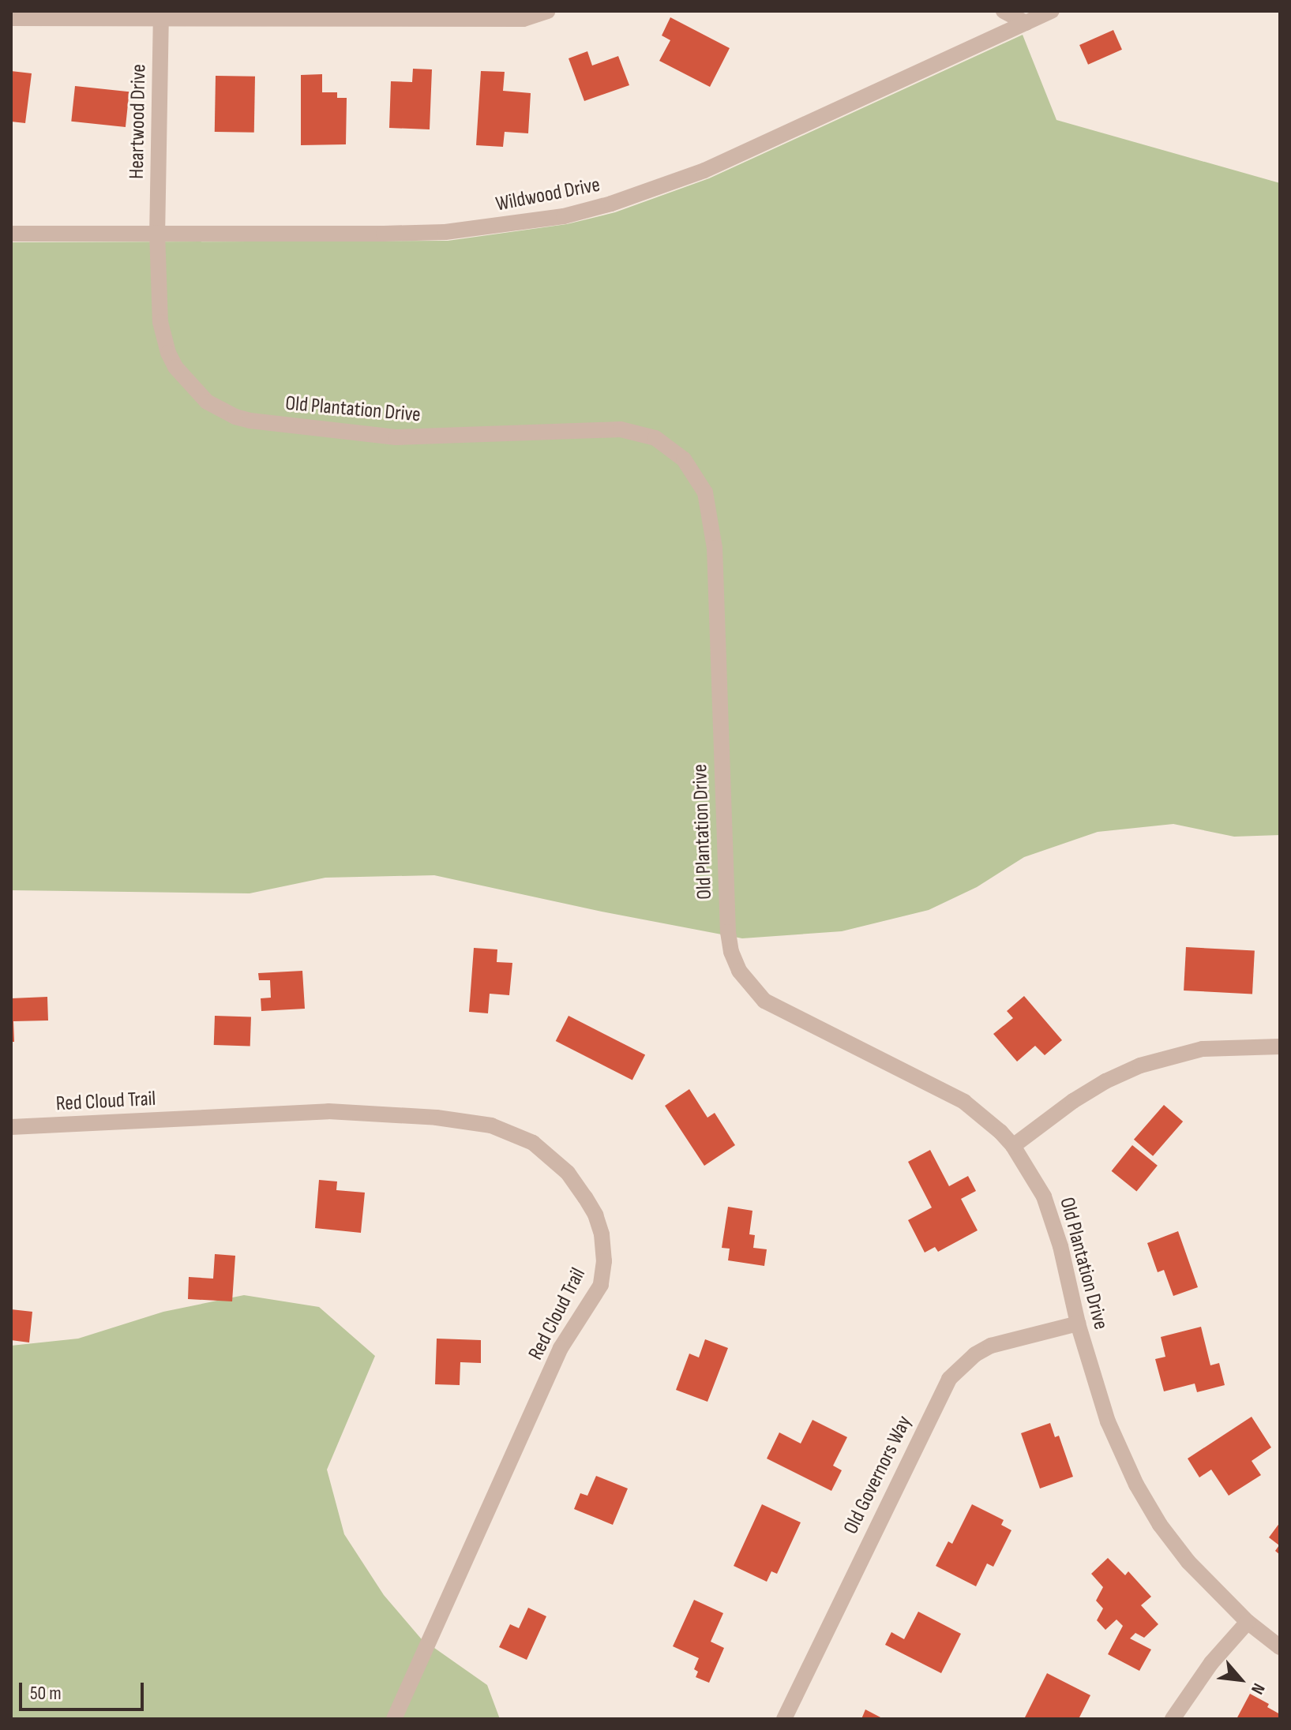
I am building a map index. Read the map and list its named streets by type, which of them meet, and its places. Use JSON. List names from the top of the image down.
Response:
{
  "streets": {
    "street": [
      "Heartwood Drive",
      "Wildwood Drive",
      "Old Plantation Drive",
      "Red Cloud Trail",
      "Old Governors Way"
    ]
  },
  "crossings": [
    ["Heartwood Drive", "Wildwood Drive"],
    ["Heartwood Drive", "Old Plantation Drive"],
    ["Wildwood Drive", "Old Plantation Drive"],
    ["Old Plantation Drive", "Old Governors Way"]
  ],
  "scale_bar": "50 m",
  "north": "bottom right"
}
